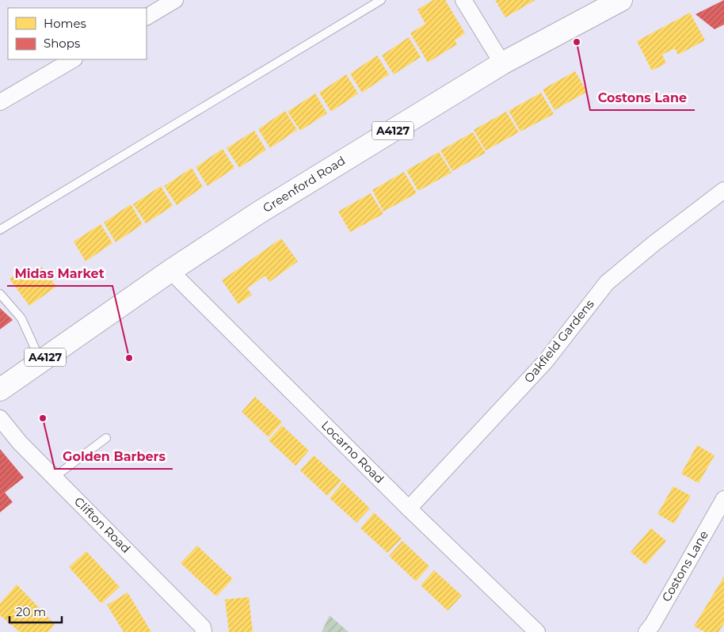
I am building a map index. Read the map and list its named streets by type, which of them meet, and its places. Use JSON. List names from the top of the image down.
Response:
{
  "streets": {
    "main road": ["A4127", "Greenford Road"],
    "street": [
      "Oakfield Gardens",
      "Locarno Road",
      "Clifton Road",
      "Costons Lane"
    ]
  },
  "crossings": [
    ["Greenford Road", "Locarno Road"],
    ["Oakfield Gardens", "Locarno Road"]
  ],
  "places": ["Costons Lane", "Midas Market", "Golden Barbers"],
  "legend": ["Homes", "Shops"],
  "scale_bar": "20 m"
}
